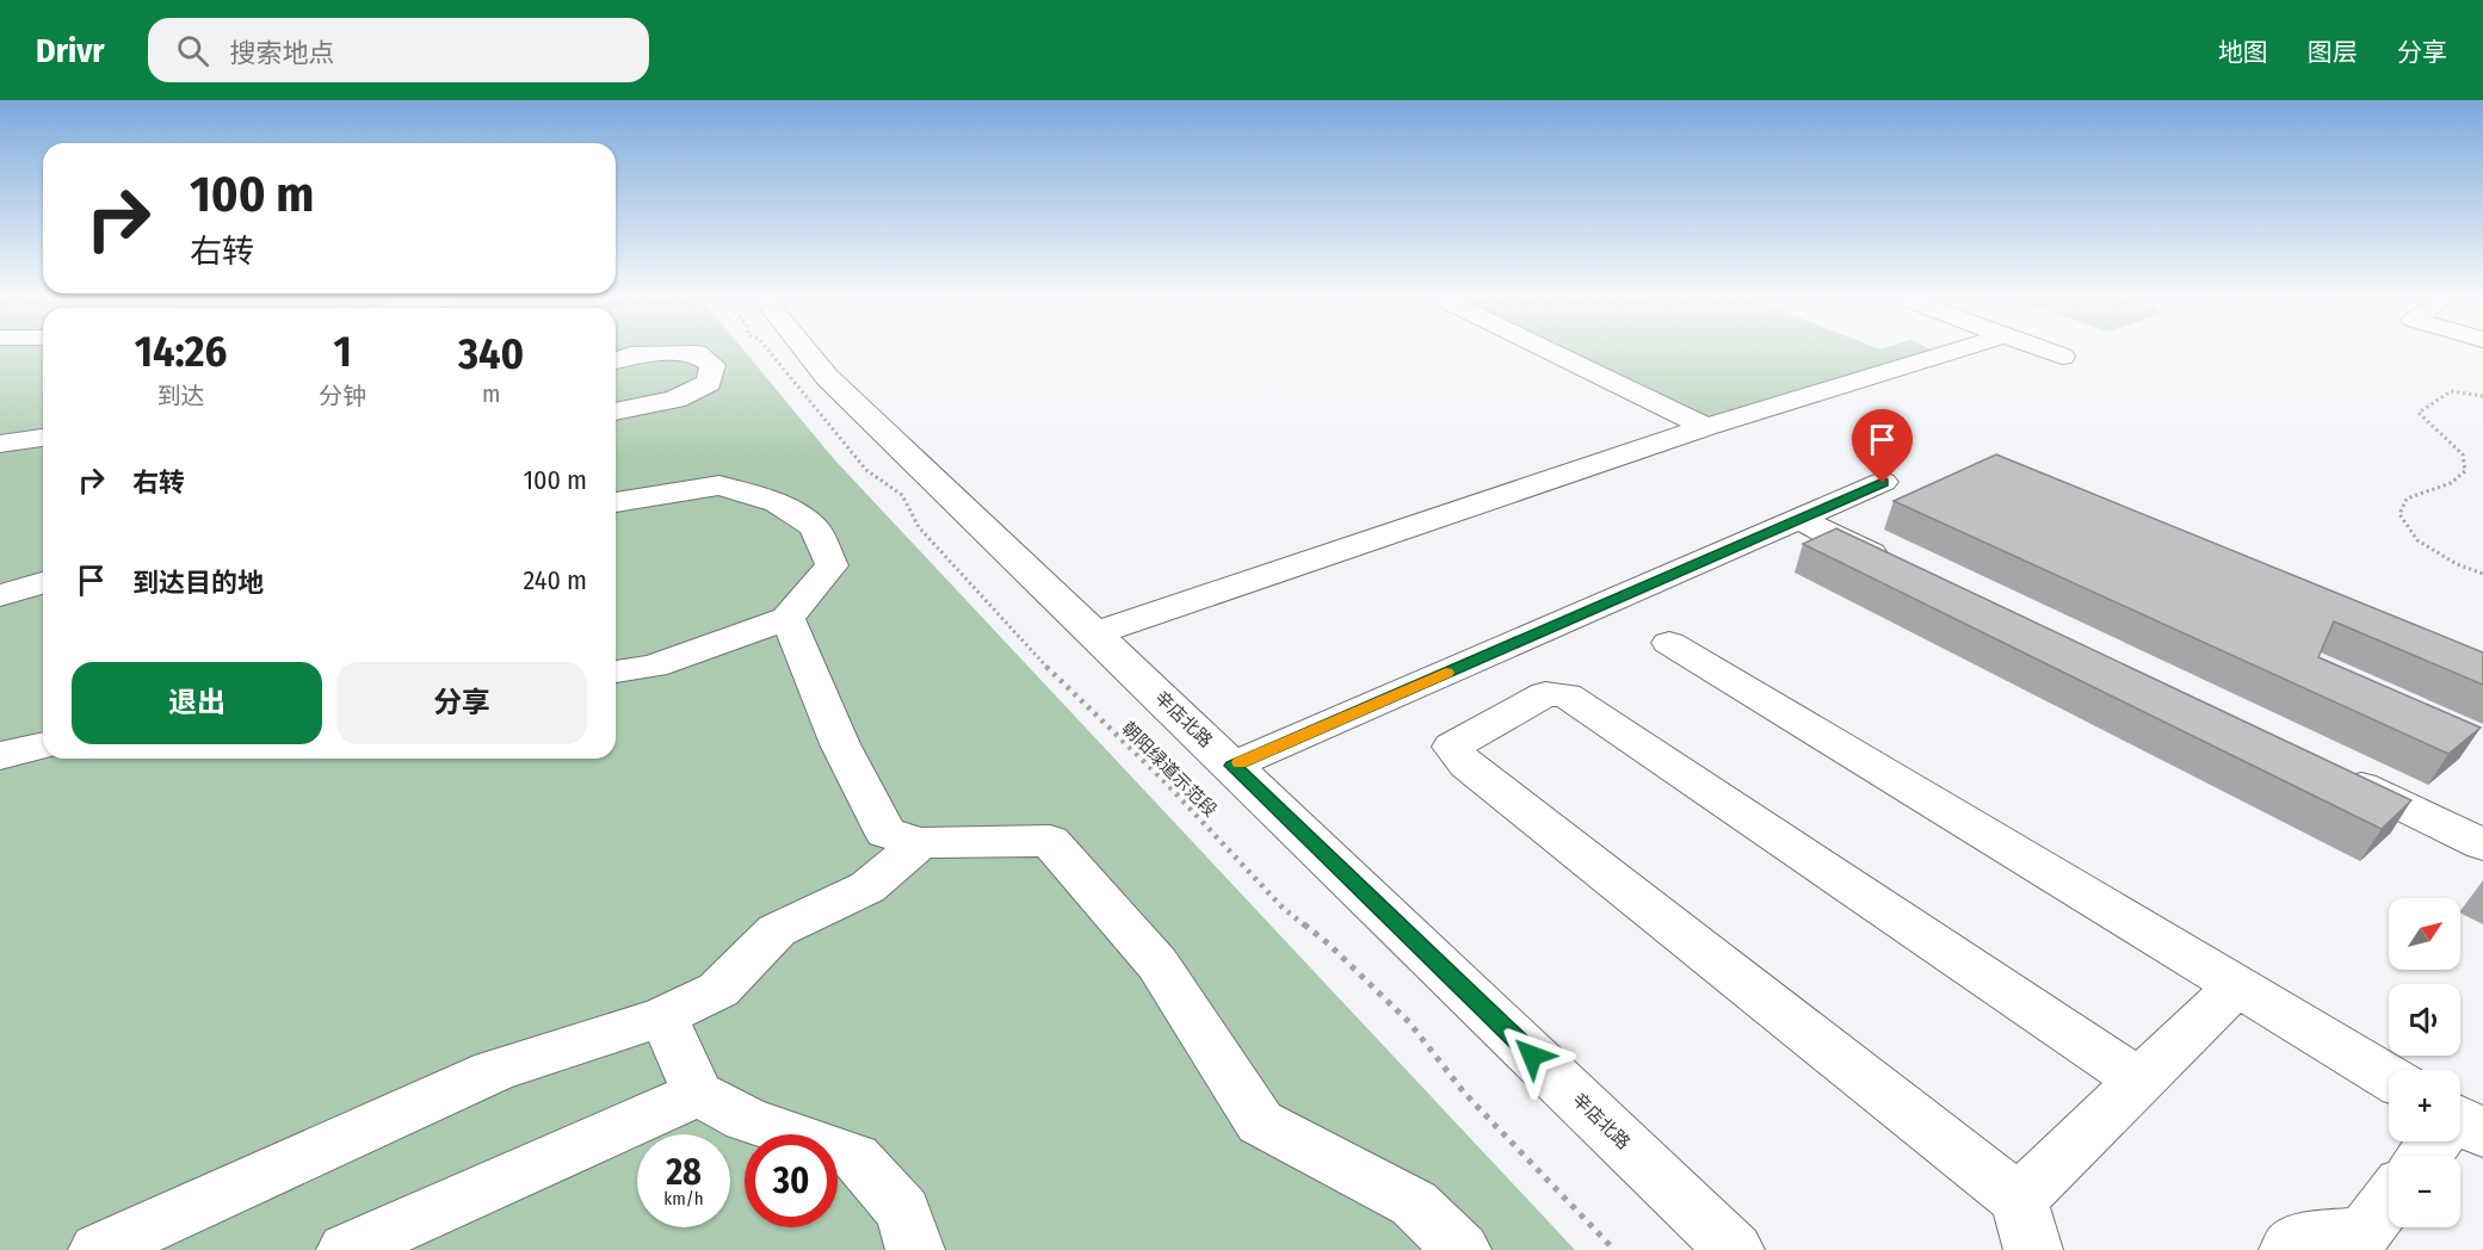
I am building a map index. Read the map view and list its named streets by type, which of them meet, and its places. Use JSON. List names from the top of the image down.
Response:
{
  "streets": {
    "street": ["辛店北路"],
    "path": ["朝阳绿道示范段"]
  },
  "north": "top right",
  "page": {
    "header": "Drivr",
    "search": "搜索地点",
    "nav": ["地图", "图层", "分享"],
    "turn": ["100 m", "右转"],
    "eta": [
      "14:26",
      "到达",
      "1",
      "分钟",
      "340",
      "m"
    ],
    "list": [
      {
        "name": "右转",
        "value": "100 m"
      },
      {
        "name": "到达目的地",
        "value": "240 m"
      }
    ],
    "buttons": ["退出", "分享"],
    "map_buttons": ["+", "−"],
    "speed": "28 km/h",
    "limit": "30"
  }
}
